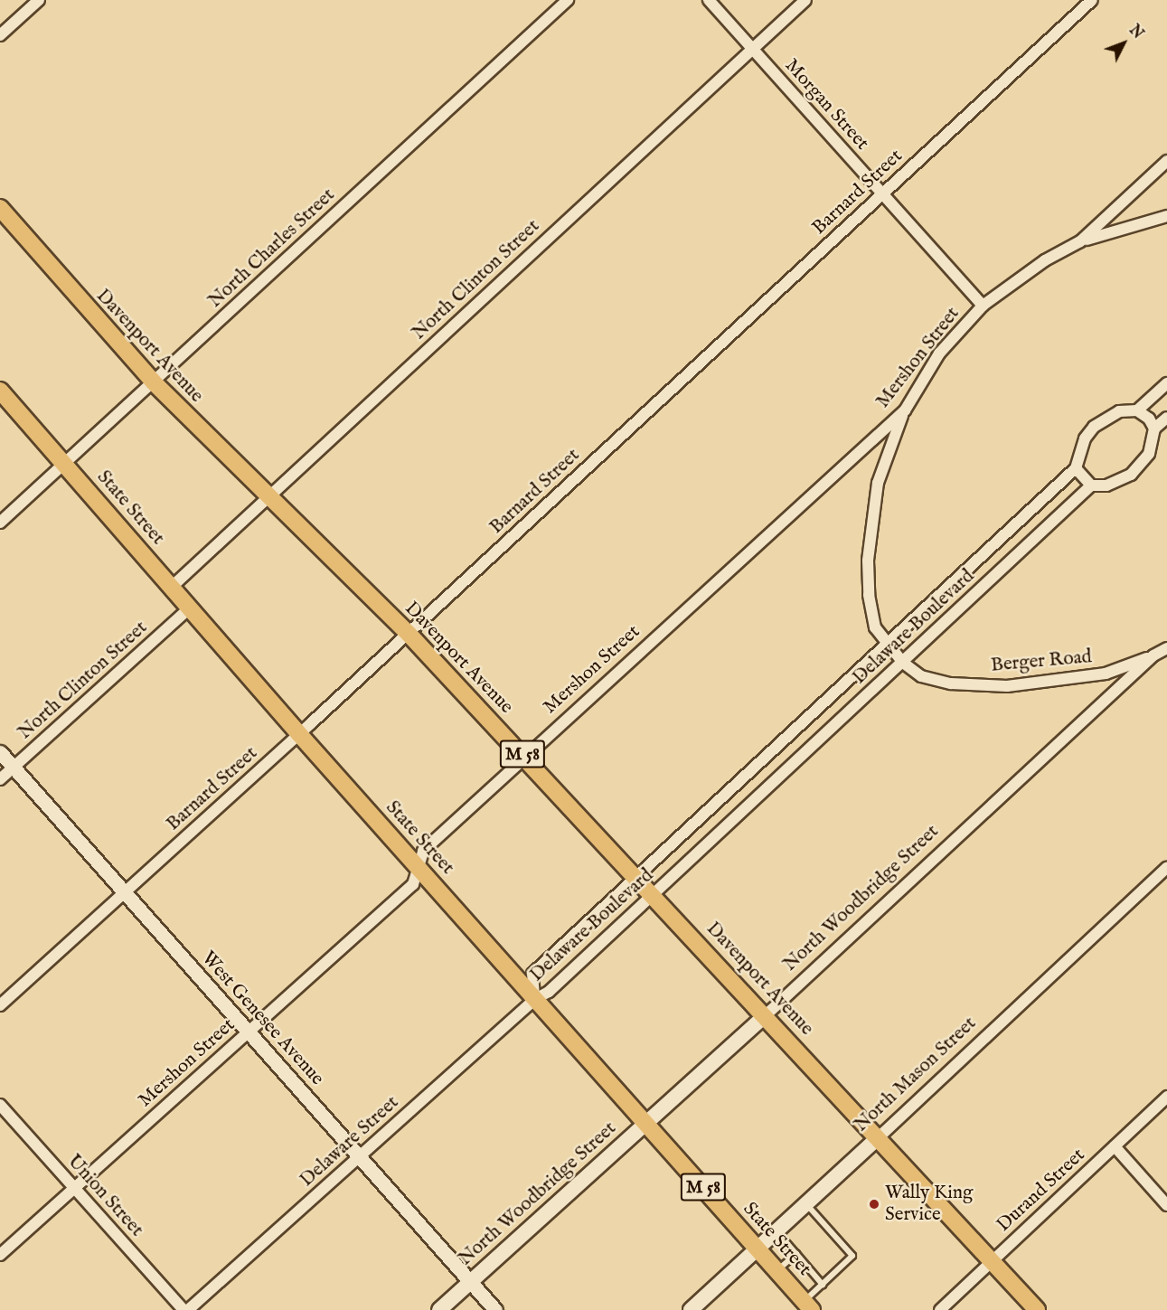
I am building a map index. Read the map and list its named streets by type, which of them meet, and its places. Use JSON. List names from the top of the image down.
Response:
{
  "streets": {
    "main road": [
      "Davenport Avenue",
      "State Street",
      "M 58",
      "North Woodbridge Street",
      "North Mason Street"
    ],
    "street": [
      "Morgan Street",
      "Barnard Street",
      "North Charles Street",
      "North Clinton Street",
      "Mershon Street",
      "Delaware Boulevard",
      "Berger Road",
      "West Genesee Avenue",
      "Delaware Street",
      "Durand Street",
      "Union Street"
    ]
  },
  "crossings": [
    ["Morgan Street", "Barnard Street"],
    ["Morgan Street", "North Clinton Street"],
    ["Morgan Street", "Mershon Street"],
    ["Barnard Street", "Davenport Avenue"],
    ["Barnard Street", "State Street"],
    ["Barnard Street", "West Genesee Avenue"],
    ["North Charles Street", "Davenport Avenue"],
    ["North Charles Street", "State Street"],
    ["North Clinton Street", "Davenport Avenue"],
    ["North Clinton Street", "State Street"],
    ["North Clinton Street", "West Genesee Avenue"],
    ["Davenport Avenue", "Mershon Street"],
    ["Davenport Avenue", "Delaware Boulevard"],
    ["Davenport Avenue", "North Woodbridge Street"],
    ["Davenport Avenue", "North Mason Street"],
    ["Davenport Avenue", "Durand Street"],
    ["Mershon Street", "State Street"],
    ["Mershon Street", "Berger Road"],
    ["Mershon Street", "West Genesee Avenue"],
    ["Mershon Street", "Union Street"],
    ["State Street", "Delaware Boulevard"],
    ["State Street", "North Woodbridge Street"],
    ["State Street", "North Mason Street"],
    ["State Street", "Delaware Street"],
    ["Delaware Boulevard", "Berger Road"],
    ["Delaware Boulevard", "Delaware Street"],
    ["Berger Road", "North Woodbridge Street"],
    ["North Woodbridge Street", "West Genesee Avenue"],
    ["West Genesee Avenue", "Delaware Street"]
  ],
  "places": ["Wally King Service"],
  "north": "top right"
}
